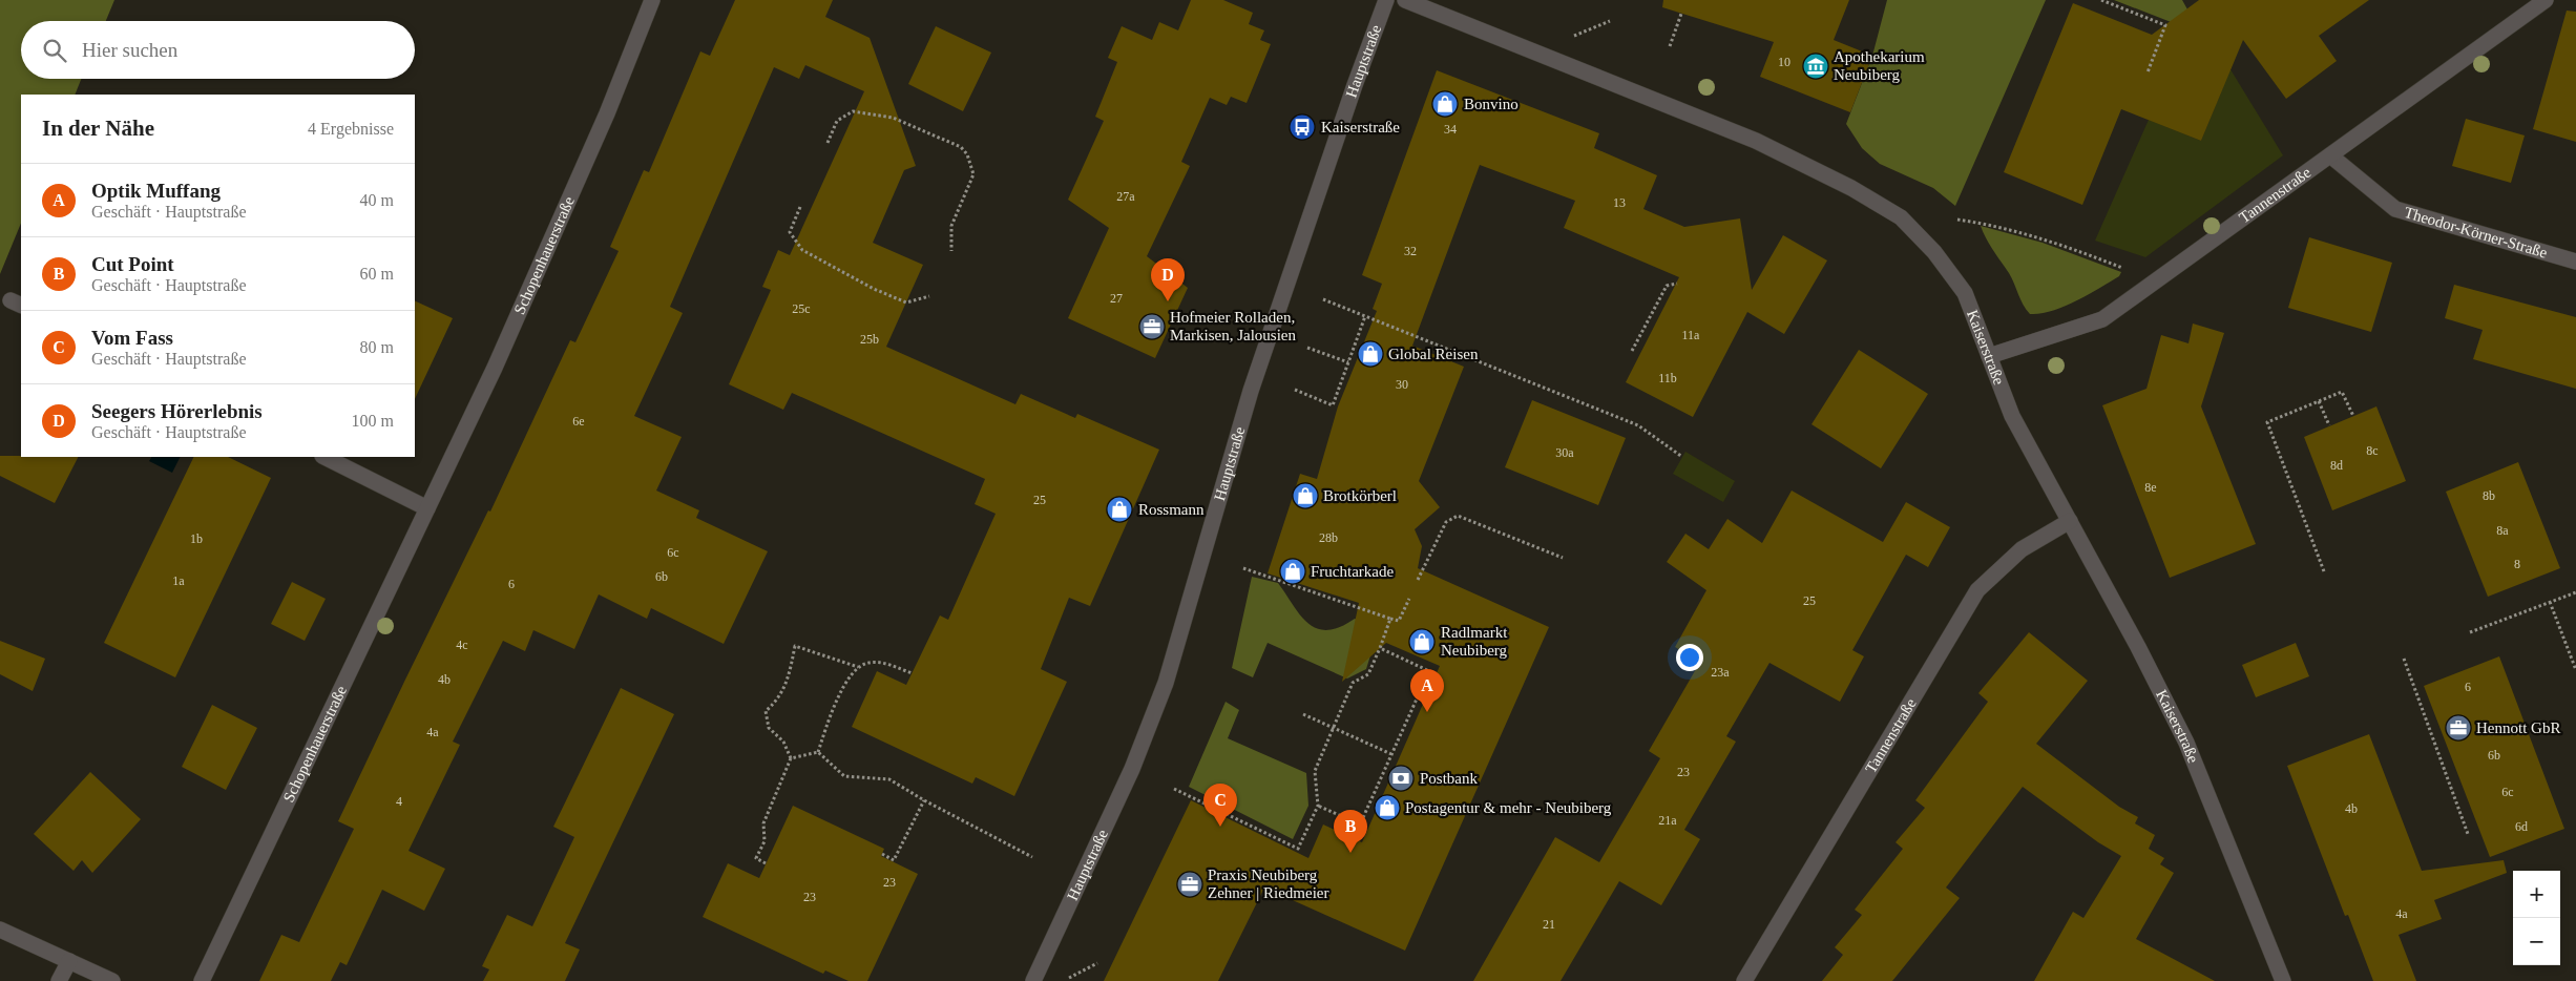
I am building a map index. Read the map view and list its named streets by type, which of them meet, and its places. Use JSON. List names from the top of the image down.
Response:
{
  "streets": {
    "street": [
      "Hauptstraße",
      "Tannenstraße",
      "Theodor-Körner-Straße",
      "Schopenhauerstraße",
      "Kaiserstraße"
    ]
  },
  "crossings": [
    ["Tannenstraße", "Theodor-Körner-Straße"],
    ["Tannenstraße", "Kaiserstraße"]
  ],
  "places": {
    "museum": ["Apothekarium Neubiberg"],
    "shop": [
      "Bonvino",
      "Global Reisen",
      "Brotkörberl",
      "Rossmann",
      "Fruchtarkade",
      "Radlmarkt Neubiberg",
      "Postagentur & mehr - Neubiberg"
    ],
    "bus stop": ["Kaiserstraße"],
    "office": ["Hofmeier Rolladen, Markisen, Jalousien", "Hennott GbR", "Praxis Neubiberg Zehner | Riedmeier"],
    "bank": ["Postbank"]
  },
  "house_numbers": [
    "10",
    "34",
    "27a",
    "13",
    "32",
    "27",
    "25c",
    "11a",
    "25b",
    "11b",
    "30",
    "6e",
    "8c",
    "30a",
    "8d",
    "8e",
    "8b",
    "25",
    "8a",
    "28b",
    "1b",
    "6c",
    "8",
    "6b",
    "1a",
    "6",
    "25",
    "4c",
    "23a",
    "4b",
    "6",
    "4a",
    "6b",
    "23",
    "6c",
    "4",
    "4b",
    "21a",
    "6d",
    "23",
    "23",
    "4a",
    "21"
  ],
  "page": {
    "search": "Hier suchen",
    "heading": ["In der Nähe", "4 Ergebnisse"],
    "list": [
      {
        "mark": "A",
        "name": "Optik Muffang",
        "note": "Geschäft · Hauptstraße",
        "value": "40 m"
      },
      {
        "mark": "B",
        "name": "Cut Point",
        "note": "Geschäft · Hauptstraße",
        "value": "60 m"
      },
      {
        "mark": "C",
        "name": "Vom Fass",
        "note": "Geschäft · Hauptstraße",
        "value": "80 m"
      },
      {
        "mark": "D",
        "name": "Seegers Hörerlebnis",
        "note": "Geschäft · Hauptstraße",
        "value": "100 m"
      }
    ],
    "pins": [
      "D",
      "A",
      "C",
      "B"
    ],
    "map_buttons": ["+", "−"]
  }
}
